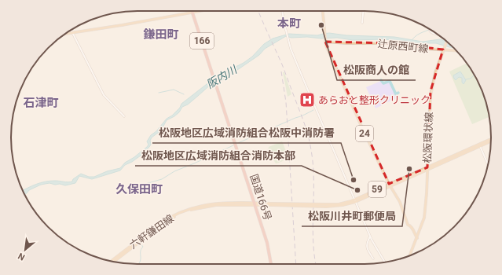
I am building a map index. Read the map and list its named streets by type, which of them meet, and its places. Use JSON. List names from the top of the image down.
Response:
{
  "streets": {
    "highway": ["166", "国道166号"],
    "main road": [
      "辻原西町線",
      "24",
      "松阪環状線",
      "59",
      "六軒鎌田線"
    ]
  },
  "crossings": [
    ["辻原西町線", "24"],
    ["辻原西町線", "松阪環状線"],
    ["24", "松阪環状線"],
    ["24", "59"],
    ["松阪環状線", "59"],
    ["59", "国道166号"],
    ["59", "六軒鎌田線"],
    ["国道166号", "六軒鎌田線"]
  ],
  "districts": [
    "本町",
    "鎌田町",
    "石津町",
    "久保田町"
  ],
  "water": ["阪内川"],
  "places": {
    "other": [
      "松阪商人の館",
      "松阪川井町郵便局",
      "松阪地区広域消防組合松阪中消防署",
      "松阪地区広域消防組合消防本部"
    ],
    "hospital": ["あらおと整形クリニック"]
  },
  "north": "bottom left"
}
